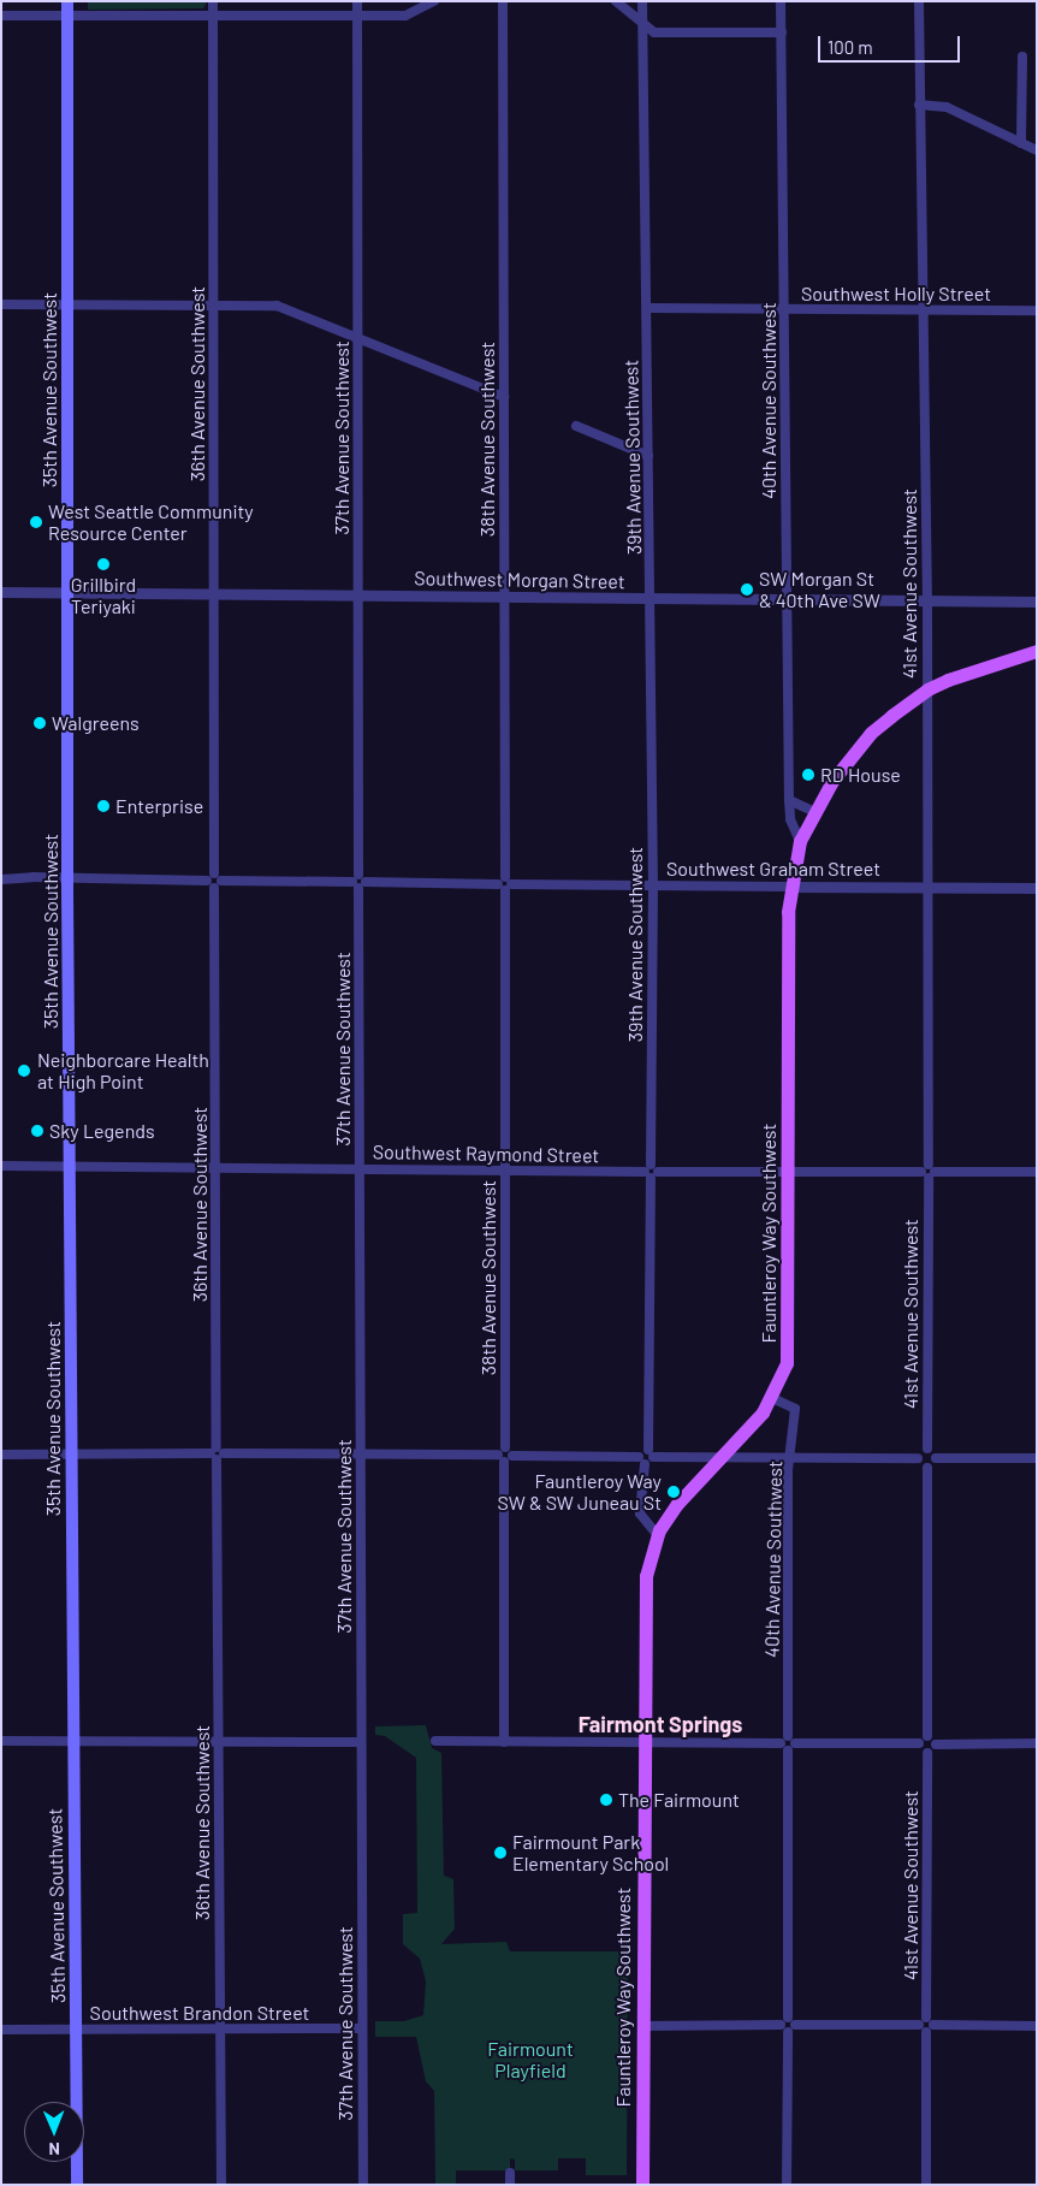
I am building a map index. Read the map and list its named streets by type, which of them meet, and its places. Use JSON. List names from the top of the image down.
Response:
{
  "streets": {
    "main road": ["35th Avenue Southwest", "Fauntleroy Way Southwest"],
    "street": [
      "Southwest Holly Street",
      "36th Avenue Southwest",
      "40th Avenue Southwest",
      "37th Avenue Southwest",
      "38th Avenue Southwest",
      "39th Avenue Southwest",
      "Southwest Morgan Street",
      "41st Avenue Southwest",
      "Southwest Graham Street",
      "Southwest Raymond Street",
      "Southwest Brandon Street"
    ]
  },
  "crossings": [
    ["Southwest Holly Street", "40th Avenue Southwest"],
    ["Southwest Holly Street", "39th Avenue Southwest"],
    ["Southwest Holly Street", "41st Avenue Southwest"],
    ["36th Avenue Southwest", "Southwest Morgan Street"],
    ["36th Avenue Southwest", "Southwest Graham Street"],
    ["36th Avenue Southwest", "Southwest Raymond Street"],
    ["36th Avenue Southwest", "Southwest Brandon Street"],
    ["35th Avenue Southwest", "Southwest Morgan Street"],
    ["35th Avenue Southwest", "Southwest Graham Street"],
    ["35th Avenue Southwest", "Southwest Raymond Street"],
    ["35th Avenue Southwest", "Southwest Brandon Street"],
    ["40th Avenue Southwest", "Southwest Morgan Street"],
    ["40th Avenue Southwest", "Fauntleroy Way Southwest"],
    ["37th Avenue Southwest", "Southwest Morgan Street"],
    ["37th Avenue Southwest", "Southwest Graham Street"],
    ["37th Avenue Southwest", "Southwest Raymond Street"],
    ["37th Avenue Southwest", "Southwest Brandon Street"],
    ["38th Avenue Southwest", "Southwest Morgan Street"],
    ["38th Avenue Southwest", "Southwest Graham Street"],
    ["38th Avenue Southwest", "Southwest Raymond Street"],
    ["39th Avenue Southwest", "Southwest Morgan Street"],
    ["39th Avenue Southwest", "Southwest Graham Street"],
    ["39th Avenue Southwest", "Southwest Raymond Street"],
    ["Southwest Morgan Street", "41st Avenue Southwest"],
    ["41st Avenue Southwest", "Southwest Graham Street"],
    ["41st Avenue Southwest", "Southwest Raymond Street"],
    ["41st Avenue Southwest", "Fauntleroy Way Southwest"],
    ["Southwest Graham Street", "Fauntleroy Way Southwest"],
    ["Southwest Raymond Street", "Fauntleroy Way Southwest"]
  ],
  "districts": ["Fairmont Springs"],
  "parks": ["Fairmount Playfield"],
  "places": [
    "West Seattle Community Resource Center",
    "Grillbird Teriyaki",
    "SW Morgan St & 40th Ave SW",
    "Walgreens",
    "RD House",
    "Enterprise",
    "Neighborcare Health at High Point",
    "Sky Legends",
    "Fauntleroy Way SW & SW Juneau St",
    "The Fairmount",
    "Fairmount Park Elementary School"
  ],
  "scale_bar": "100 m",
  "north": "bottom"
}
